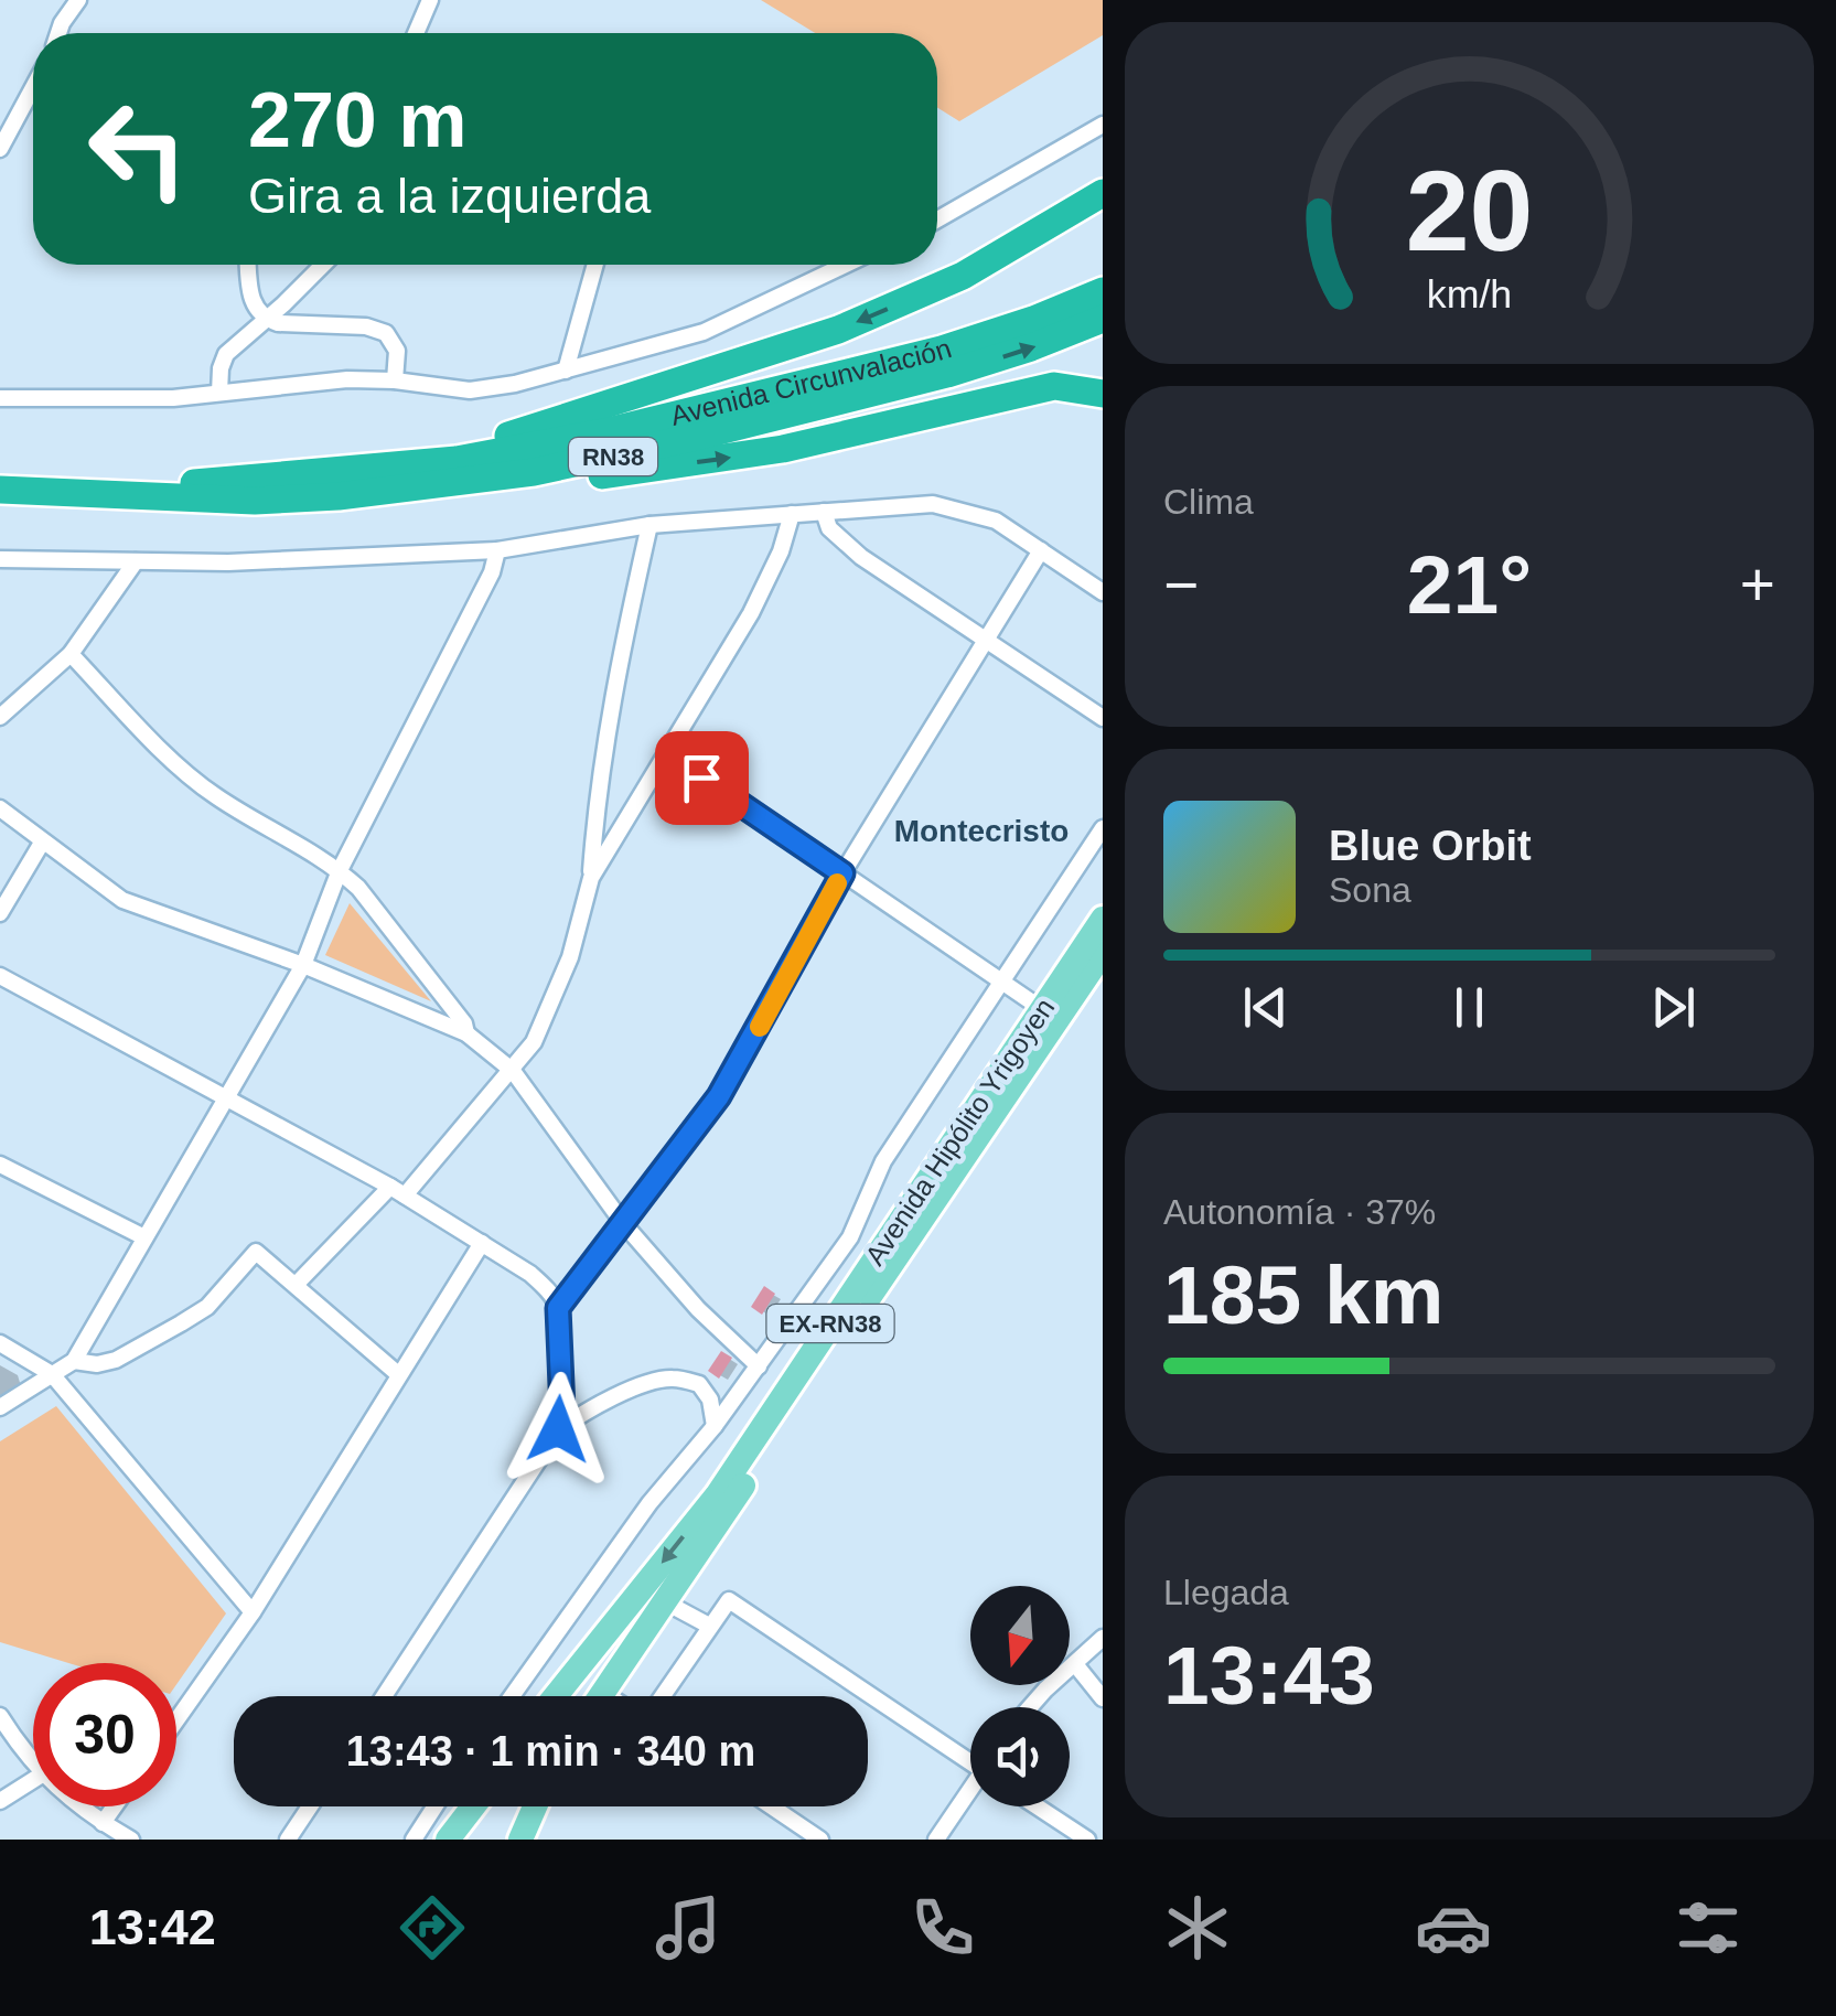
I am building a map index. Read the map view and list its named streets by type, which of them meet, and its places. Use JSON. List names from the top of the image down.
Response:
{
  "streets": {
    "highway": ["Avenida Circunvalación", "RN38"],
    "main road": ["Avenida Hipólito Yrigoyen", "EX-RN38"]
  },
  "districts": ["Montecristo"],
  "north": "bottom",
  "page": {
    "turn": ["270 m", "Gira a la izquierda"],
    "tile": [
      "Clima",
      ["Autonomía · 37%", "185 km"],
      ["Llegada", "13:43"]
    ],
    "heat": ["−", "21°", "+"],
    "song": ["Blue Orbit", "Sona"],
    "limit": "30",
    "trip": "13:43 · 1 min · 340 m",
    "tabs": "13:42",
    "gauge": ["20", "km/h"]
  }
}
